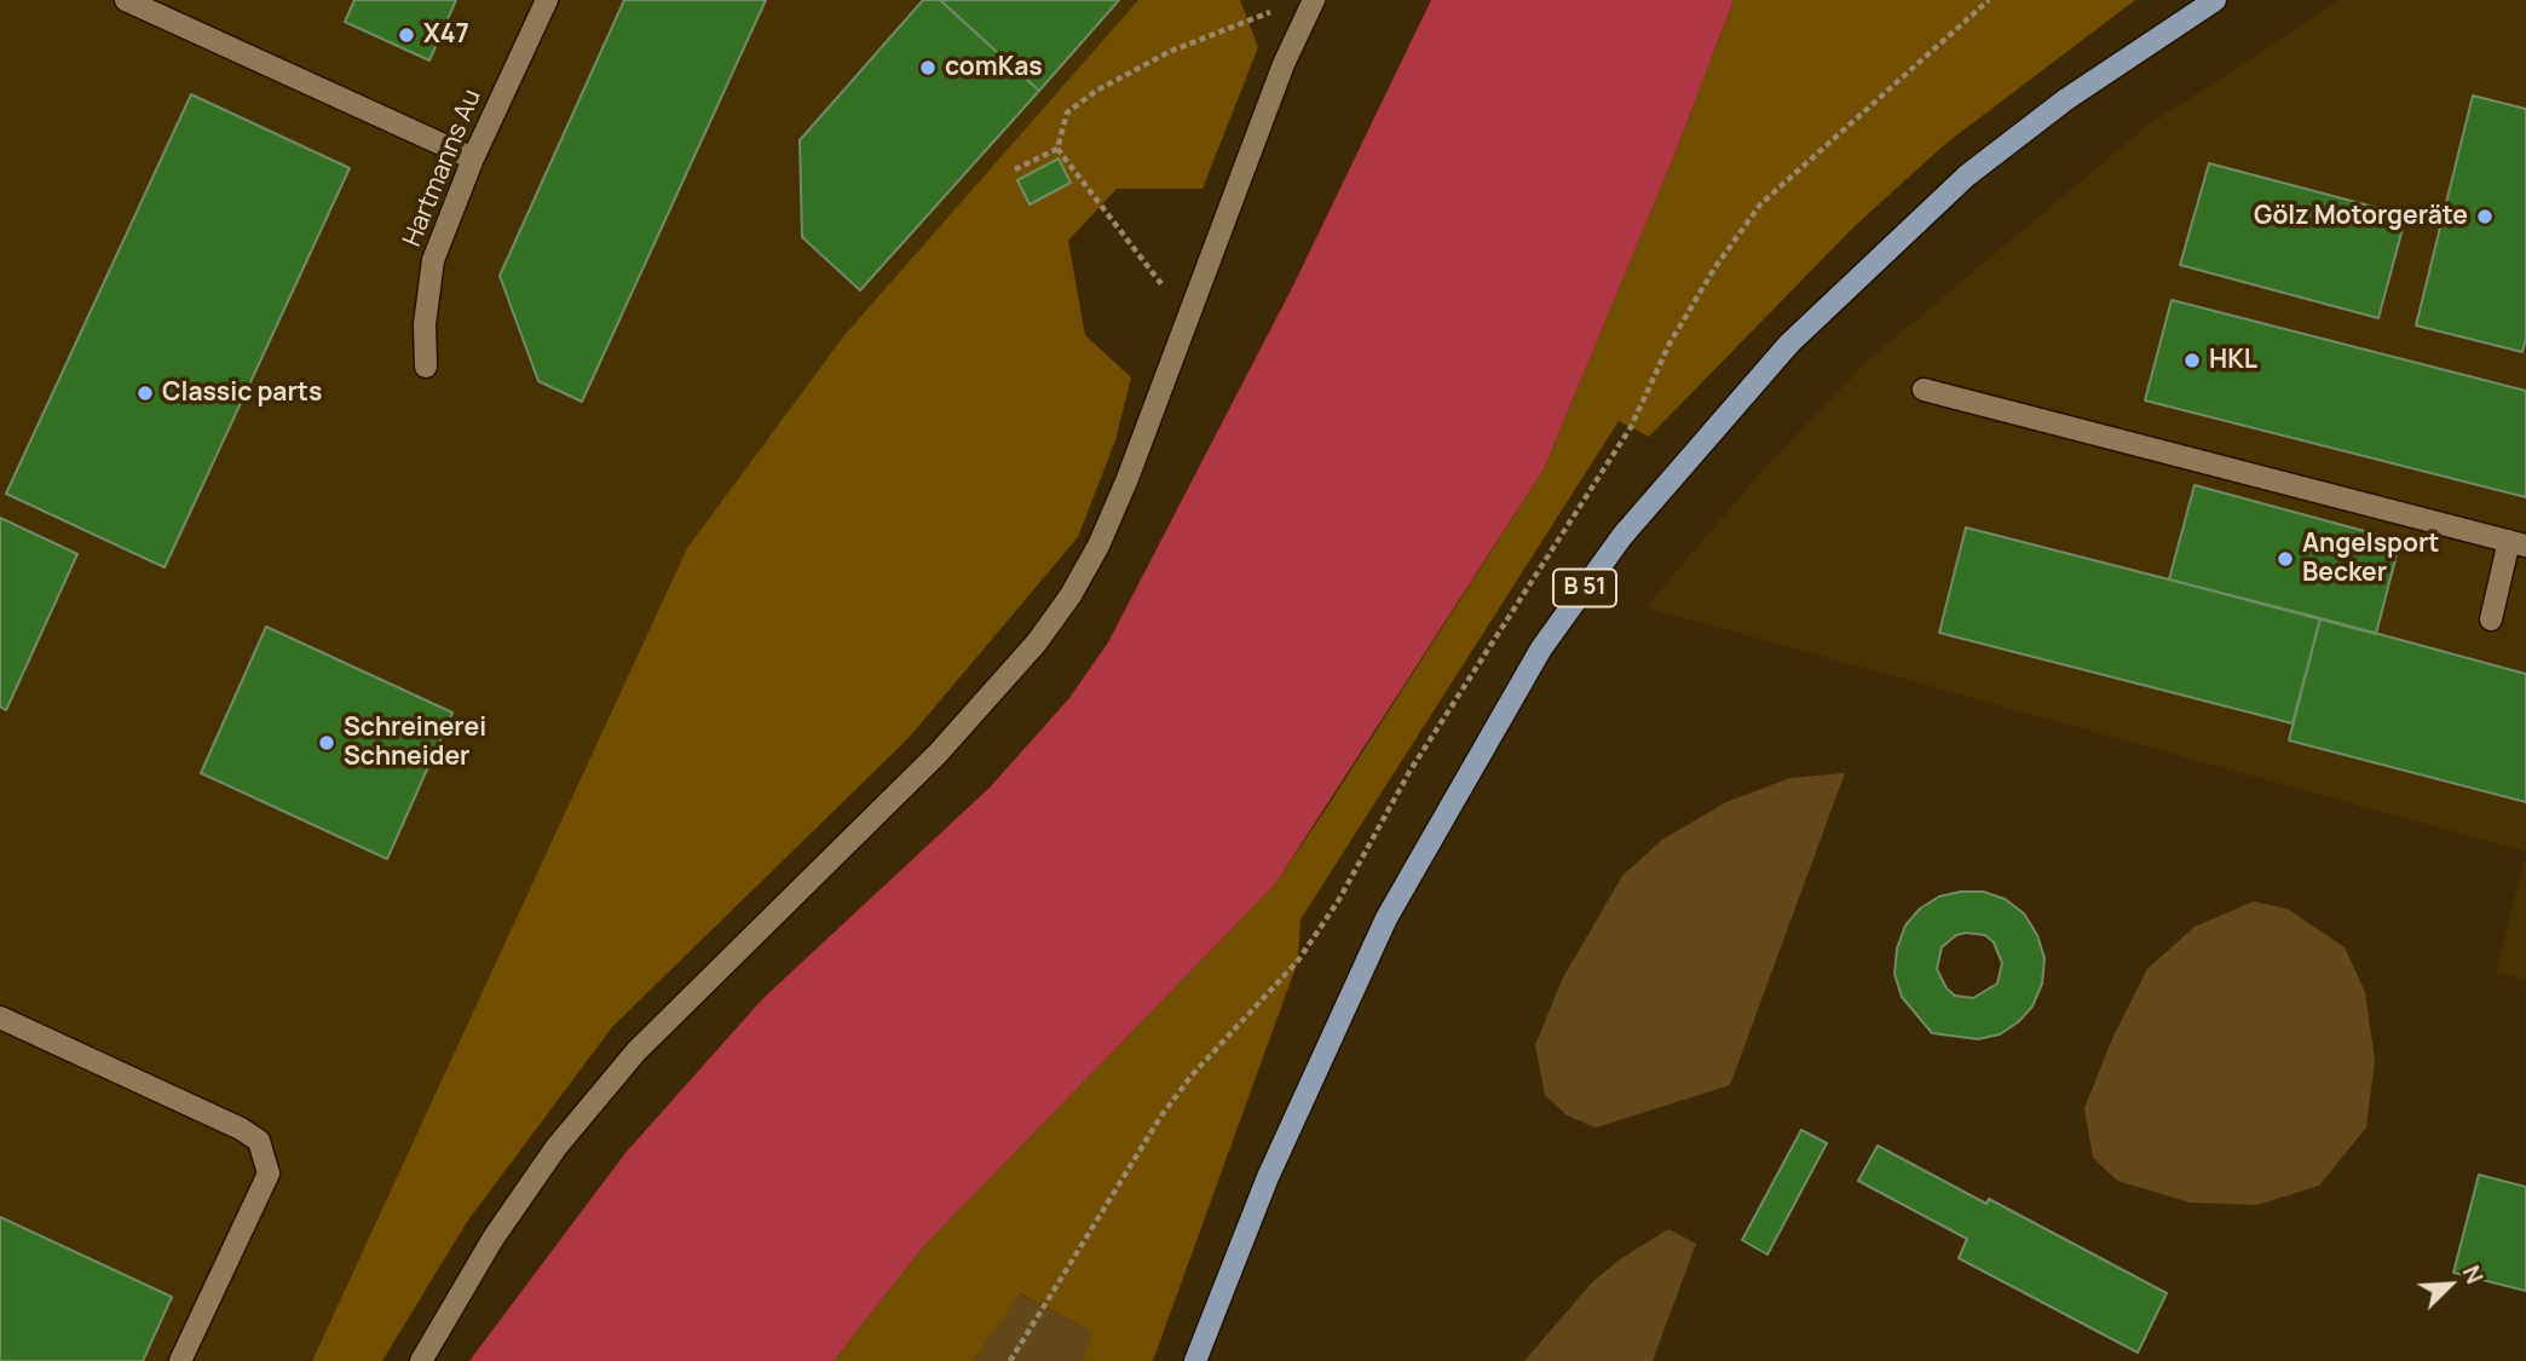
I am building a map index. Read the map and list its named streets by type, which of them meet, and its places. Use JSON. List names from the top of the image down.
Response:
{
  "streets": {
    "main road": ["B 51"],
    "street": ["Hartmanns Au"]
  },
  "places": [
    "X47",
    "comKas",
    "Gölz Motorgeräte",
    "HKL",
    "Classic parts",
    "Angelsport Becker",
    "Schreinerei Schneider"
  ],
  "north": "top right"
}
